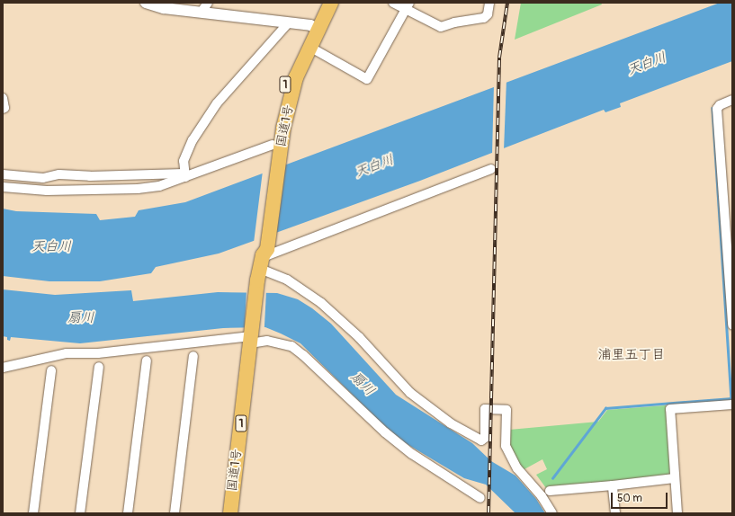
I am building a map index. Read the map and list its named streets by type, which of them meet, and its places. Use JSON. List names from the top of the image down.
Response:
{
  "streets": {
    "highway": ["1", "国道1号"]
  },
  "districts": ["浦里五丁目"],
  "water": ["天白川", "扇川"],
  "scale_bar": "50 m"
}
